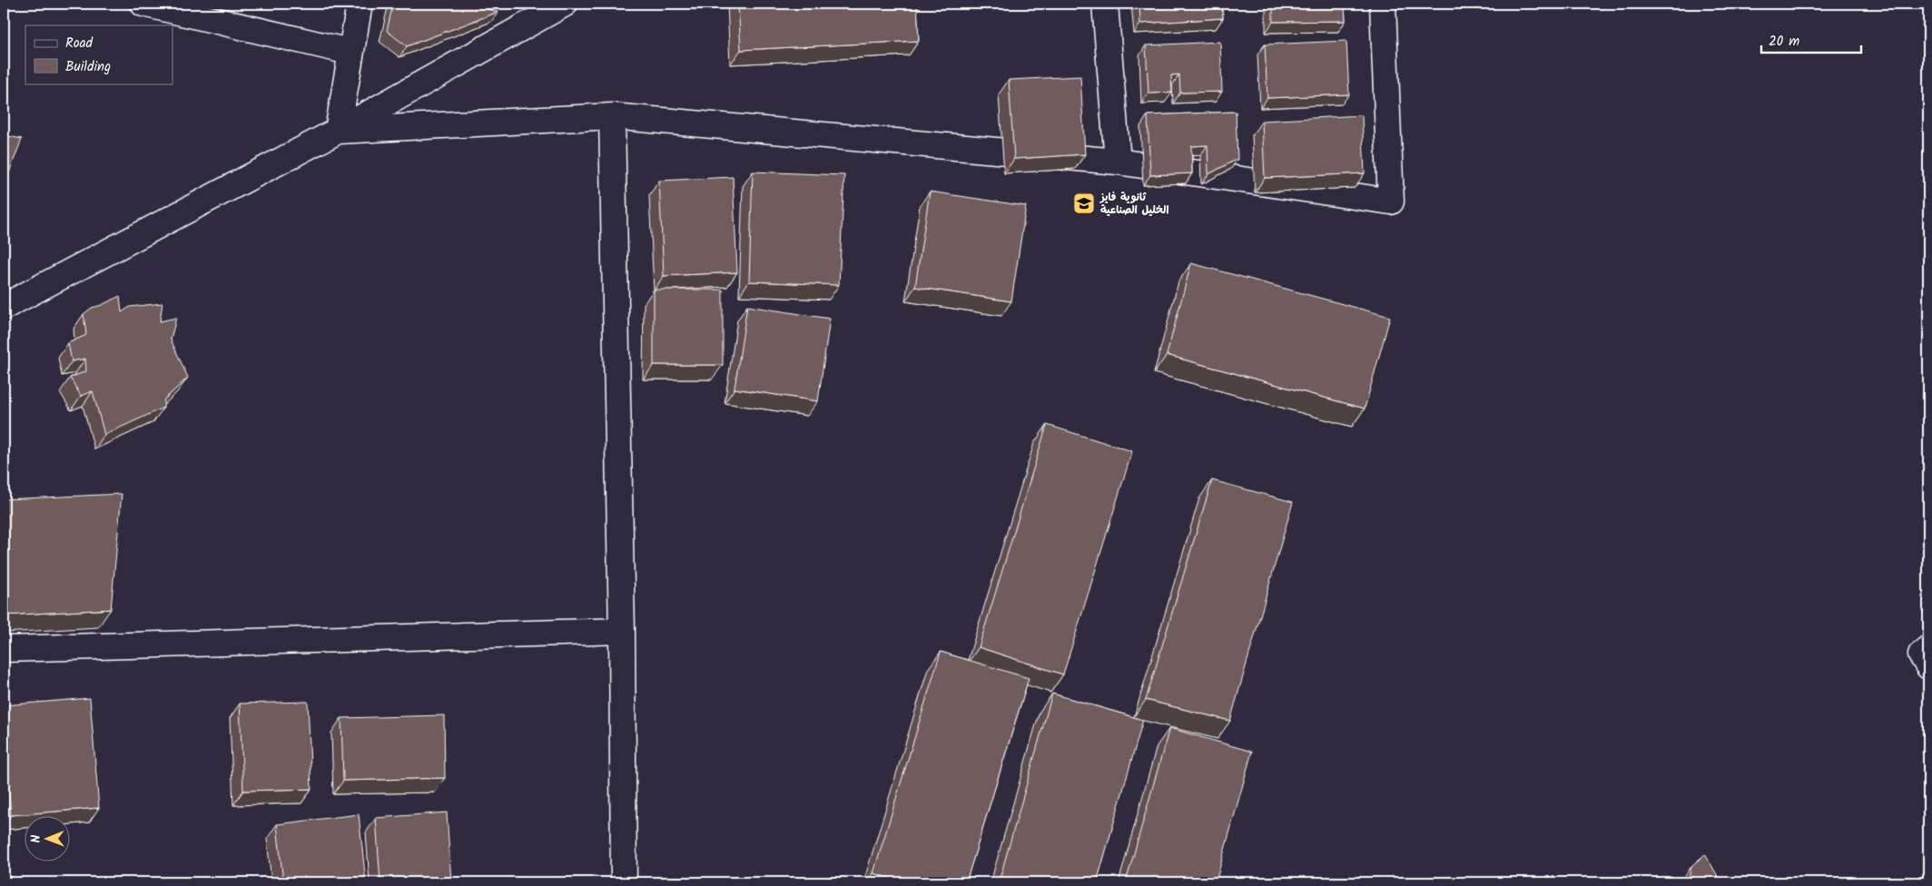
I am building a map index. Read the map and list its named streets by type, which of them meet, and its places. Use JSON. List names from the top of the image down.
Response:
{
  "places": {
    "school or university": ["ثانوية فايز الخليل الصناعية"]
  },
  "legend": ["Road", "Building"],
  "scale_bar": "20 m",
  "north": "left"
}
